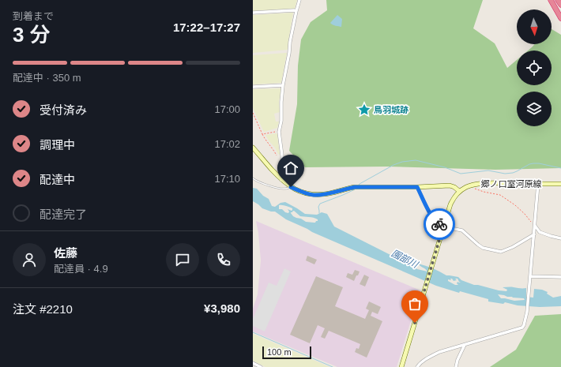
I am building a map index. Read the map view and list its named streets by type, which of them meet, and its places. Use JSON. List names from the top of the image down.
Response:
{
  "streets": {
    "main road": ["郷ノ口室河原線"]
  },
  "water": ["園部川"],
  "places": {
    "place": ["鳥羽城跡"]
  },
  "scale_bar": "100 m",
  "north": "bottom",
  "page": {
    "heading": ["3 分", "到着まで", "17:22–17:27"],
    "panel": [
      "佐藤",
      "配達員 · 4.9",
      "注文 #2210",
      "¥3,980"
    ],
    "bar": "配達中 · 350 m",
    "list": [
      ["受付済み", "17:00"],
      ["調理中", "17:02"],
      ["配達中", "17:10"],
      "配達完了"
    ],
    "scale": "100 m"
  }
}
